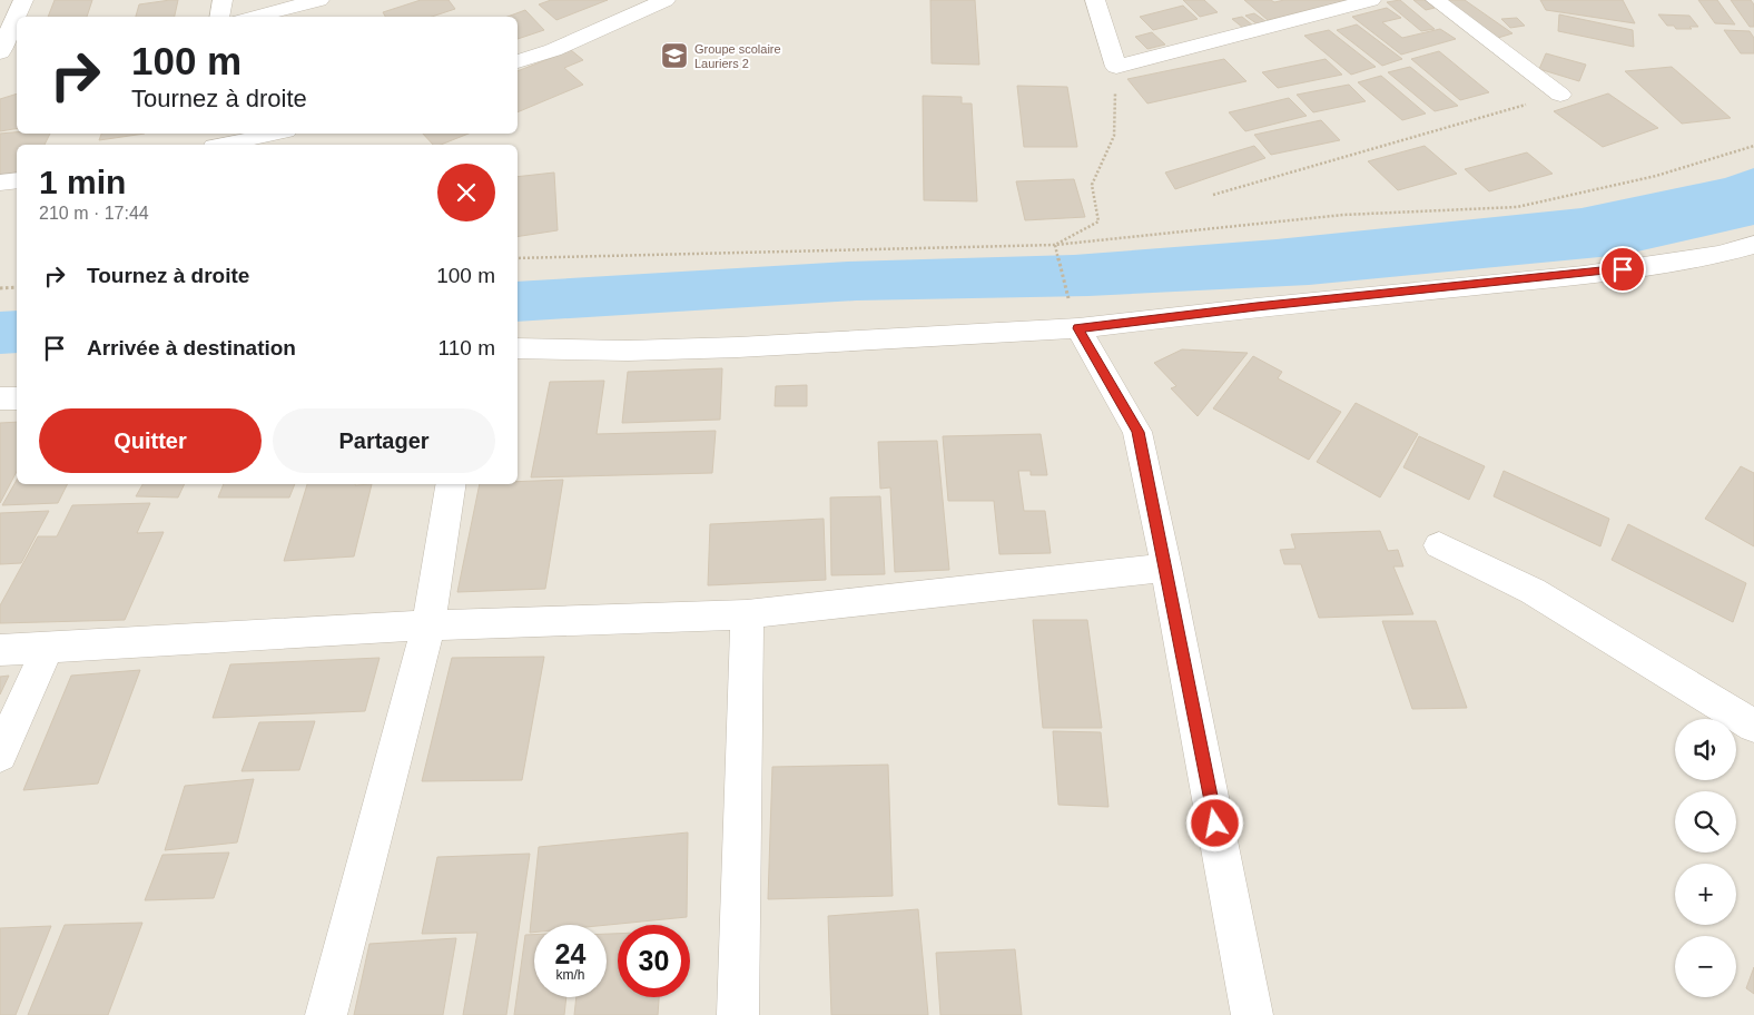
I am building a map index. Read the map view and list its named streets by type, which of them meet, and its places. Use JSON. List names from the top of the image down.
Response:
{
  "places": {
    "school or university": ["Groupe scolaire Lauriers 2"]
  },
  "page": {
    "turn": ["100 m", "Tournez à droite"],
    "heading": ["1 min", "210 m · 17:44"],
    "list": [
      {
        "name": "Tournez à droite",
        "value": "100 m"
      },
      {
        "name": "Arrivée à destination",
        "value": "110 m"
      }
    ],
    "buttons": ["Quitter", "Partager"],
    "map_buttons": ["+", "−"],
    "speed": "24 km/h",
    "limit": "30"
  }
}
